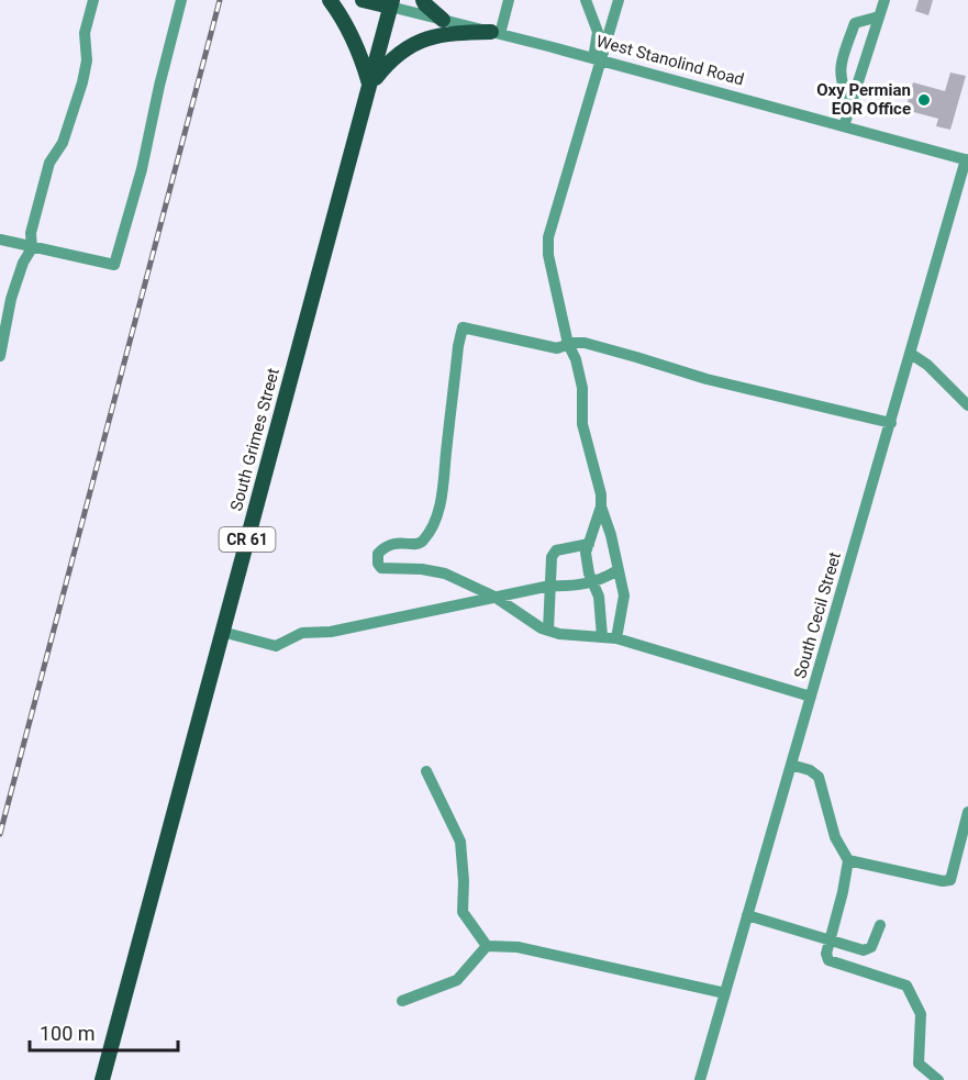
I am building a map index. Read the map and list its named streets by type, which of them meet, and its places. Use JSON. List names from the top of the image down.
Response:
{
  "streets": {
    "main road": ["West Stanolind Road", "South Grimes Street", "CR 61"],
    "street": ["South Cecil Street"]
  },
  "crossings": [
    ["West Stanolind Road", "South Grimes Street"],
    ["West Stanolind Road", "South Cecil Street"]
  ],
  "places": ["Oxy Permian EOR Office"],
  "scale_bar": "100 m"
}
